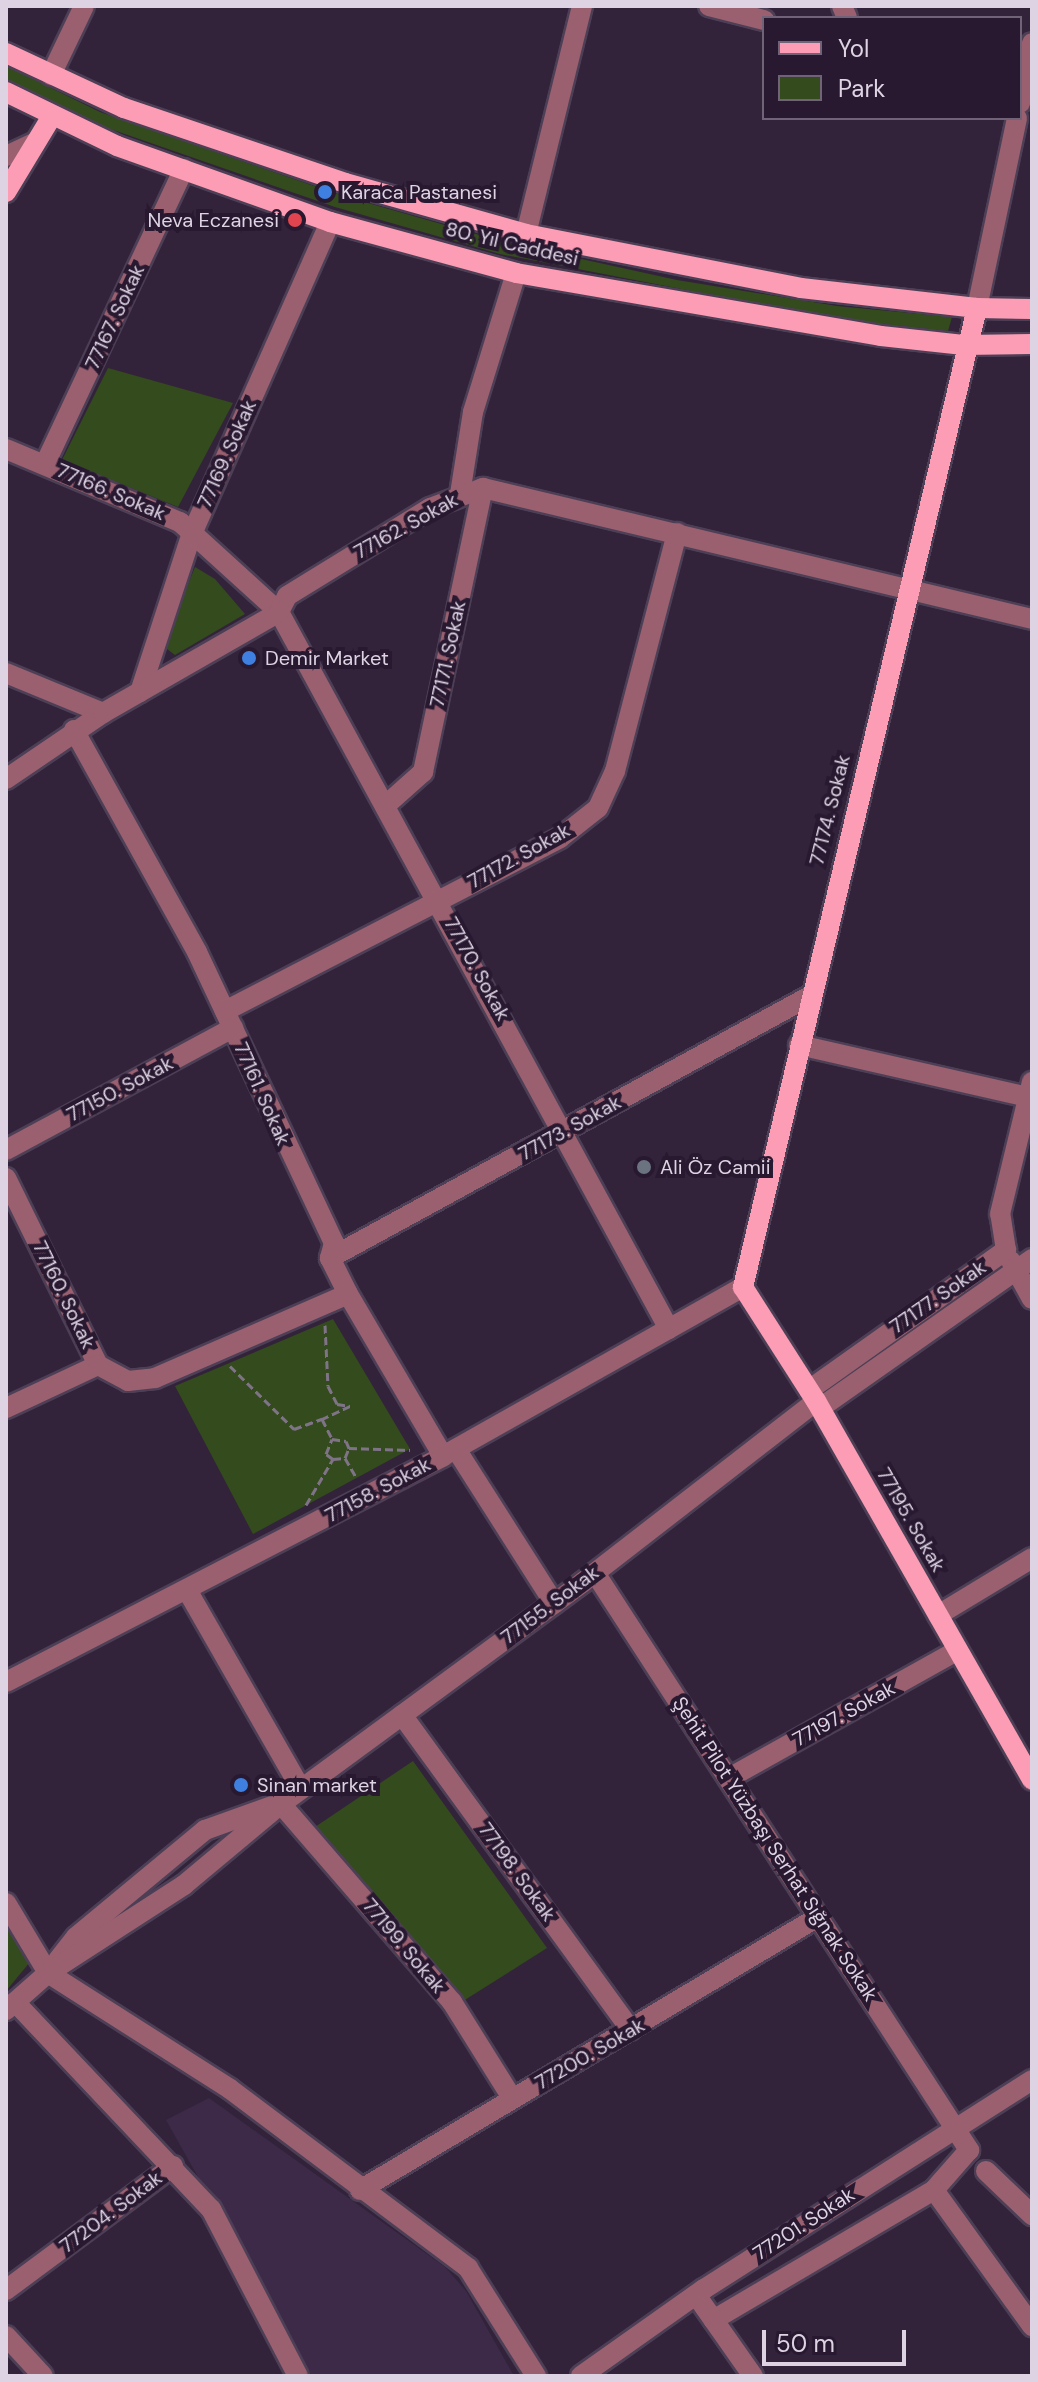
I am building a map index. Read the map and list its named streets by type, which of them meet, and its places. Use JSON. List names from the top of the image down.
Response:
{
  "streets": {
    "main road": ["80. Yıl Caddesi", "77174. Sokak", "77195. Sokak"],
    "street": [
      "77167. Sokak",
      "77169. Sokak",
      "77166. Sokak",
      "77162. Sokak",
      "77171. Sokak",
      "77172. Sokak",
      "77170. Sokak",
      "77150. Sokak",
      "77161. Sokak",
      "77173. Sokak",
      "77160. Sokak",
      "77177. Sokak",
      "77158. Sokak",
      "77155. Sokak",
      "77197. Sokak",
      "Şehit Pilot Yüzbaşı Serhat Sığnak Sokak",
      "77198. Sokak",
      "77199. Sokak",
      "77200. Sokak",
      "77204. Sokak",
      "77201. Sokak"
    ]
  },
  "crossings": [
    ["80. Yıl Caddesi", "77167. Sokak"],
    ["80. Yıl Caddesi", "77169. Sokak"],
    ["80. Yıl Caddesi", "77174. Sokak"],
    ["77167. Sokak", "77166. Sokak"],
    ["77169. Sokak", "77166. Sokak"],
    ["77169. Sokak", "77162. Sokak"],
    ["77166. Sokak", "77162. Sokak"],
    ["77166. Sokak", "77170. Sokak"],
    ["77162. Sokak", "77171. Sokak"],
    ["77162. Sokak", "77174. Sokak"],
    ["77162. Sokak", "77172. Sokak"],
    ["77162. Sokak", "77170. Sokak"],
    ["77162. Sokak", "77161. Sokak"],
    ["77171. Sokak", "77170. Sokak"],
    ["77174. Sokak", "77173. Sokak"],
    ["77174. Sokak", "77158. Sokak"],
    ["77174. Sokak", "77195. Sokak"],
    ["77172. Sokak", "77170. Sokak"],
    ["77172. Sokak", "77150. Sokak"],
    ["77172. Sokak", "77161. Sokak"],
    ["77170. Sokak", "77173. Sokak"],
    ["77170. Sokak", "77158. Sokak"],
    ["77150. Sokak", "77161. Sokak"],
    ["77161. Sokak", "77173. Sokak"],
    ["77161. Sokak", "77158. Sokak"],
    ["77161. Sokak", "77155. Sokak"],
    ["77177. Sokak", "77195. Sokak"],
    ["77177. Sokak", "77155. Sokak"],
    ["77158. Sokak", "77195. Sokak"],
    ["77195. Sokak", "77155. Sokak"],
    ["77195. Sokak", "77197. Sokak"],
    ["77155. Sokak", "Şehit Pilot Yüzbaşı Serhat Sığnak Sokak"],
    ["77155. Sokak", "77198. Sokak"],
    ["77155. Sokak", "77199. Sokak"],
    ["77197. Sokak", "Şehit Pilot Yüzbaşı Serhat Sığnak Sokak"],
    ["Şehit Pilot Yüzbaşı Serhat Sığnak Sokak", "77200. Sokak"],
    ["Şehit Pilot Yüzbaşı Serhat Sığnak Sokak", "77201. Sokak"],
    ["77198. Sokak", "77200. Sokak"],
    ["77199. Sokak", "77200. Sokak"]
  ],
  "places": [
    "Karaca Pastanesi",
    "Neva Eczanesi",
    "Demir Market",
    "Ali Öz Camii",
    "Sinan market"
  ],
  "legend": ["Yol", "Park"],
  "scale_bar": "50 m"
}
